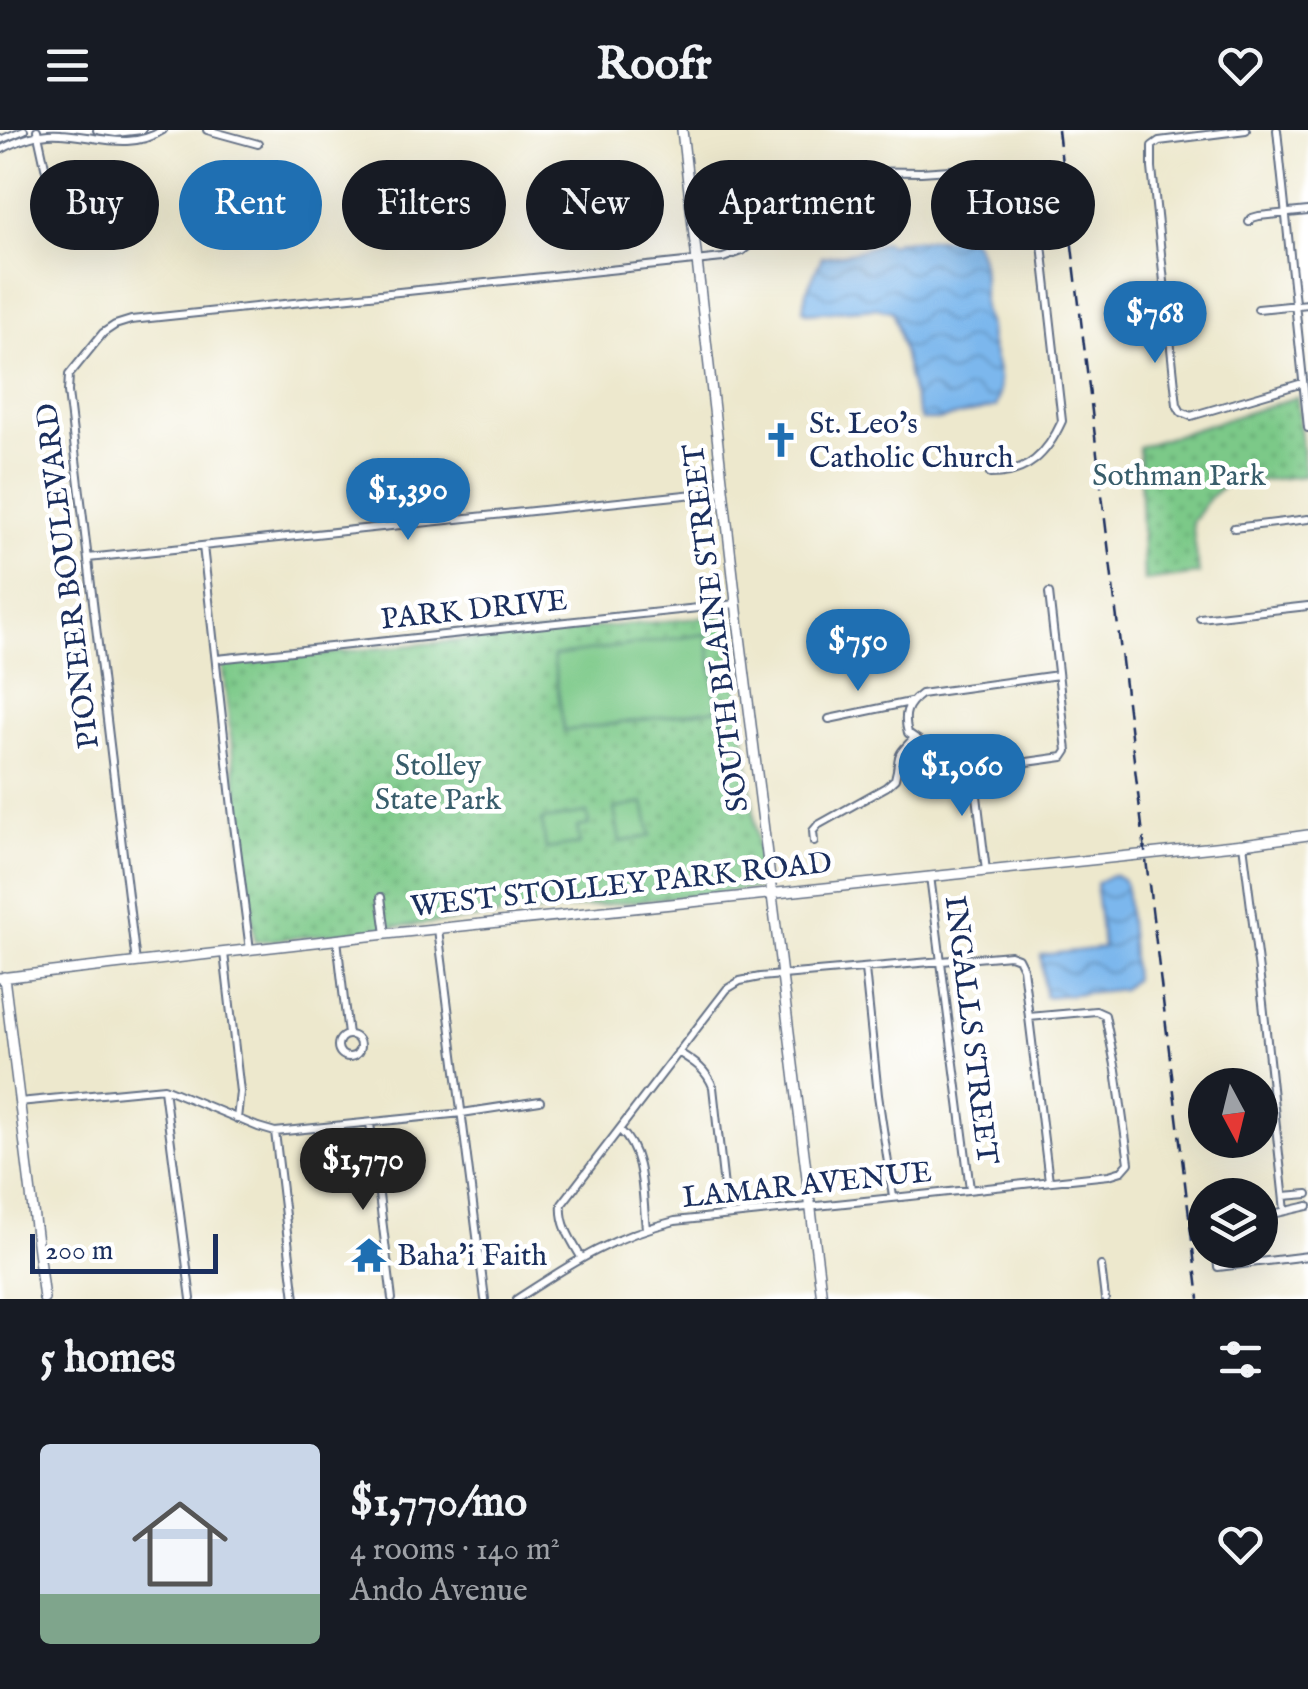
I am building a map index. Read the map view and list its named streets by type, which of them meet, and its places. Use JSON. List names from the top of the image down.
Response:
{
  "streets": {
    "main road": ["SOUTH BLAINE STREET", "WEST STOLLEY PARK ROAD"],
    "street": [
      "PIONEER BOULEVARD",
      "PARK DRIVE",
      "INGALLS STREET",
      "LAMAR AVENUE"
    ]
  },
  "crossings": [
    ["PIONEER BOULEVARD", "SOUTH BLAINE STREET"],
    ["PIONEER BOULEVARD", "WEST STOLLEY PARK ROAD"],
    ["PARK DRIVE", "SOUTH BLAINE STREET"],
    ["SOUTH BLAINE STREET", "WEST STOLLEY PARK ROAD"],
    ["SOUTH BLAINE STREET", "LAMAR AVENUE"],
    ["WEST STOLLEY PARK ROAD", "INGALLS STREET"],
    ["INGALLS STREET", "LAMAR AVENUE"]
  ],
  "parks": ["Sothman Park", "Stolley State Park"],
  "places": {
    "church": ["St. Leo's Catholic Church"],
    "temple": ["Baha'i Faith"]
  },
  "scale_bar": "200 m",
  "north": "bottom",
  "page": {
    "header": "Roofr",
    "chip": [
      "Buy",
      "Rent",
      "Filters",
      "New",
      "Apartment",
      "House"
    ],
    "price": [
      "$768",
      "$1,390",
      "$750",
      "$1,060",
      "$1,770"
    ],
    "scale": "200 m",
    "heading": "5 homes",
    "list": [
      {
        "name": "$1,770/mo",
        "note": "4 rooms · 140 m² · Ando Avenue"
      }
    ]
  }
}
